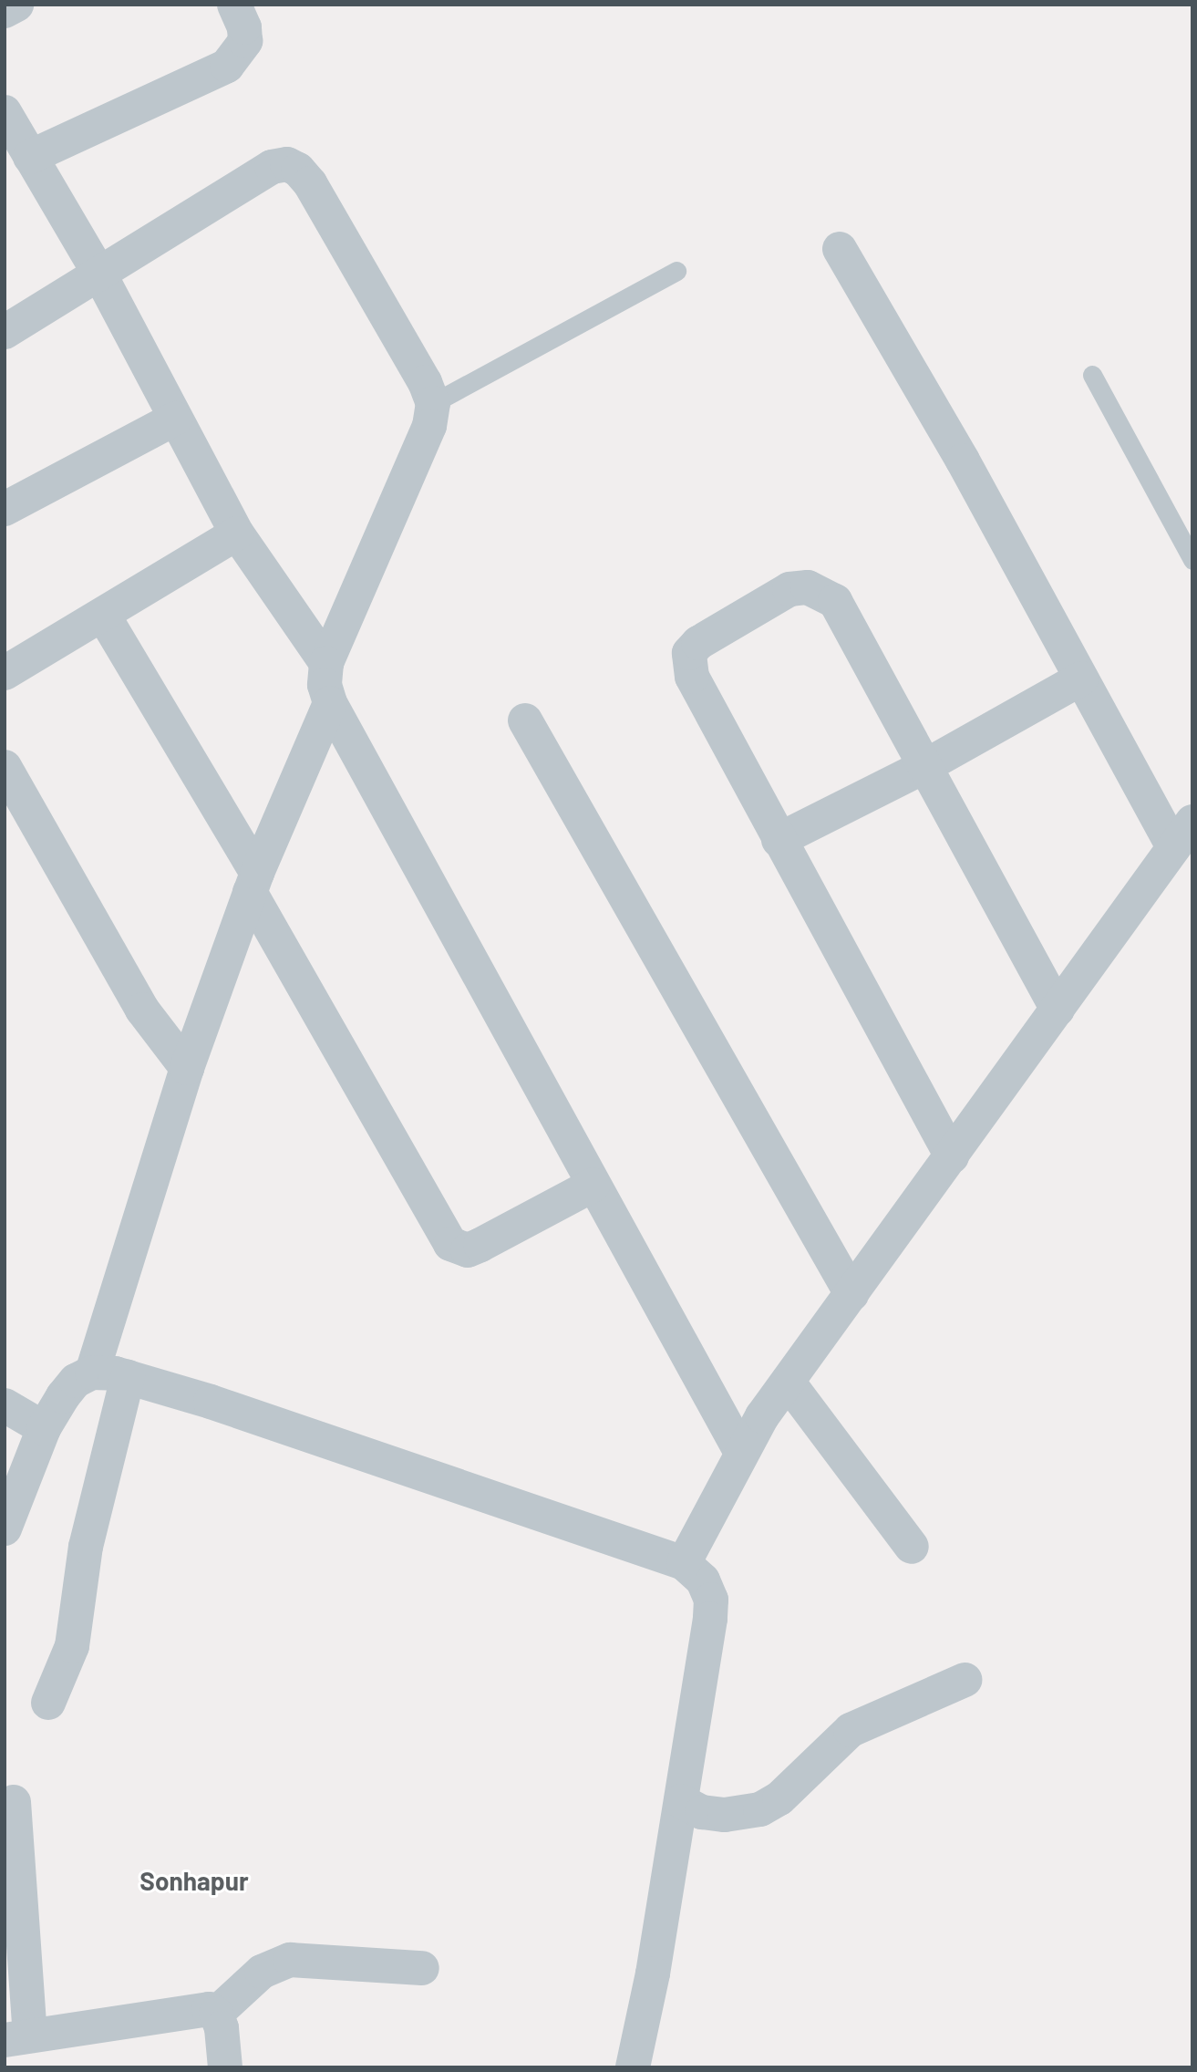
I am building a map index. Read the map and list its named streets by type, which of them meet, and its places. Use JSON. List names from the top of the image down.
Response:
{
  "districts": ["Sonhapur"]
}
